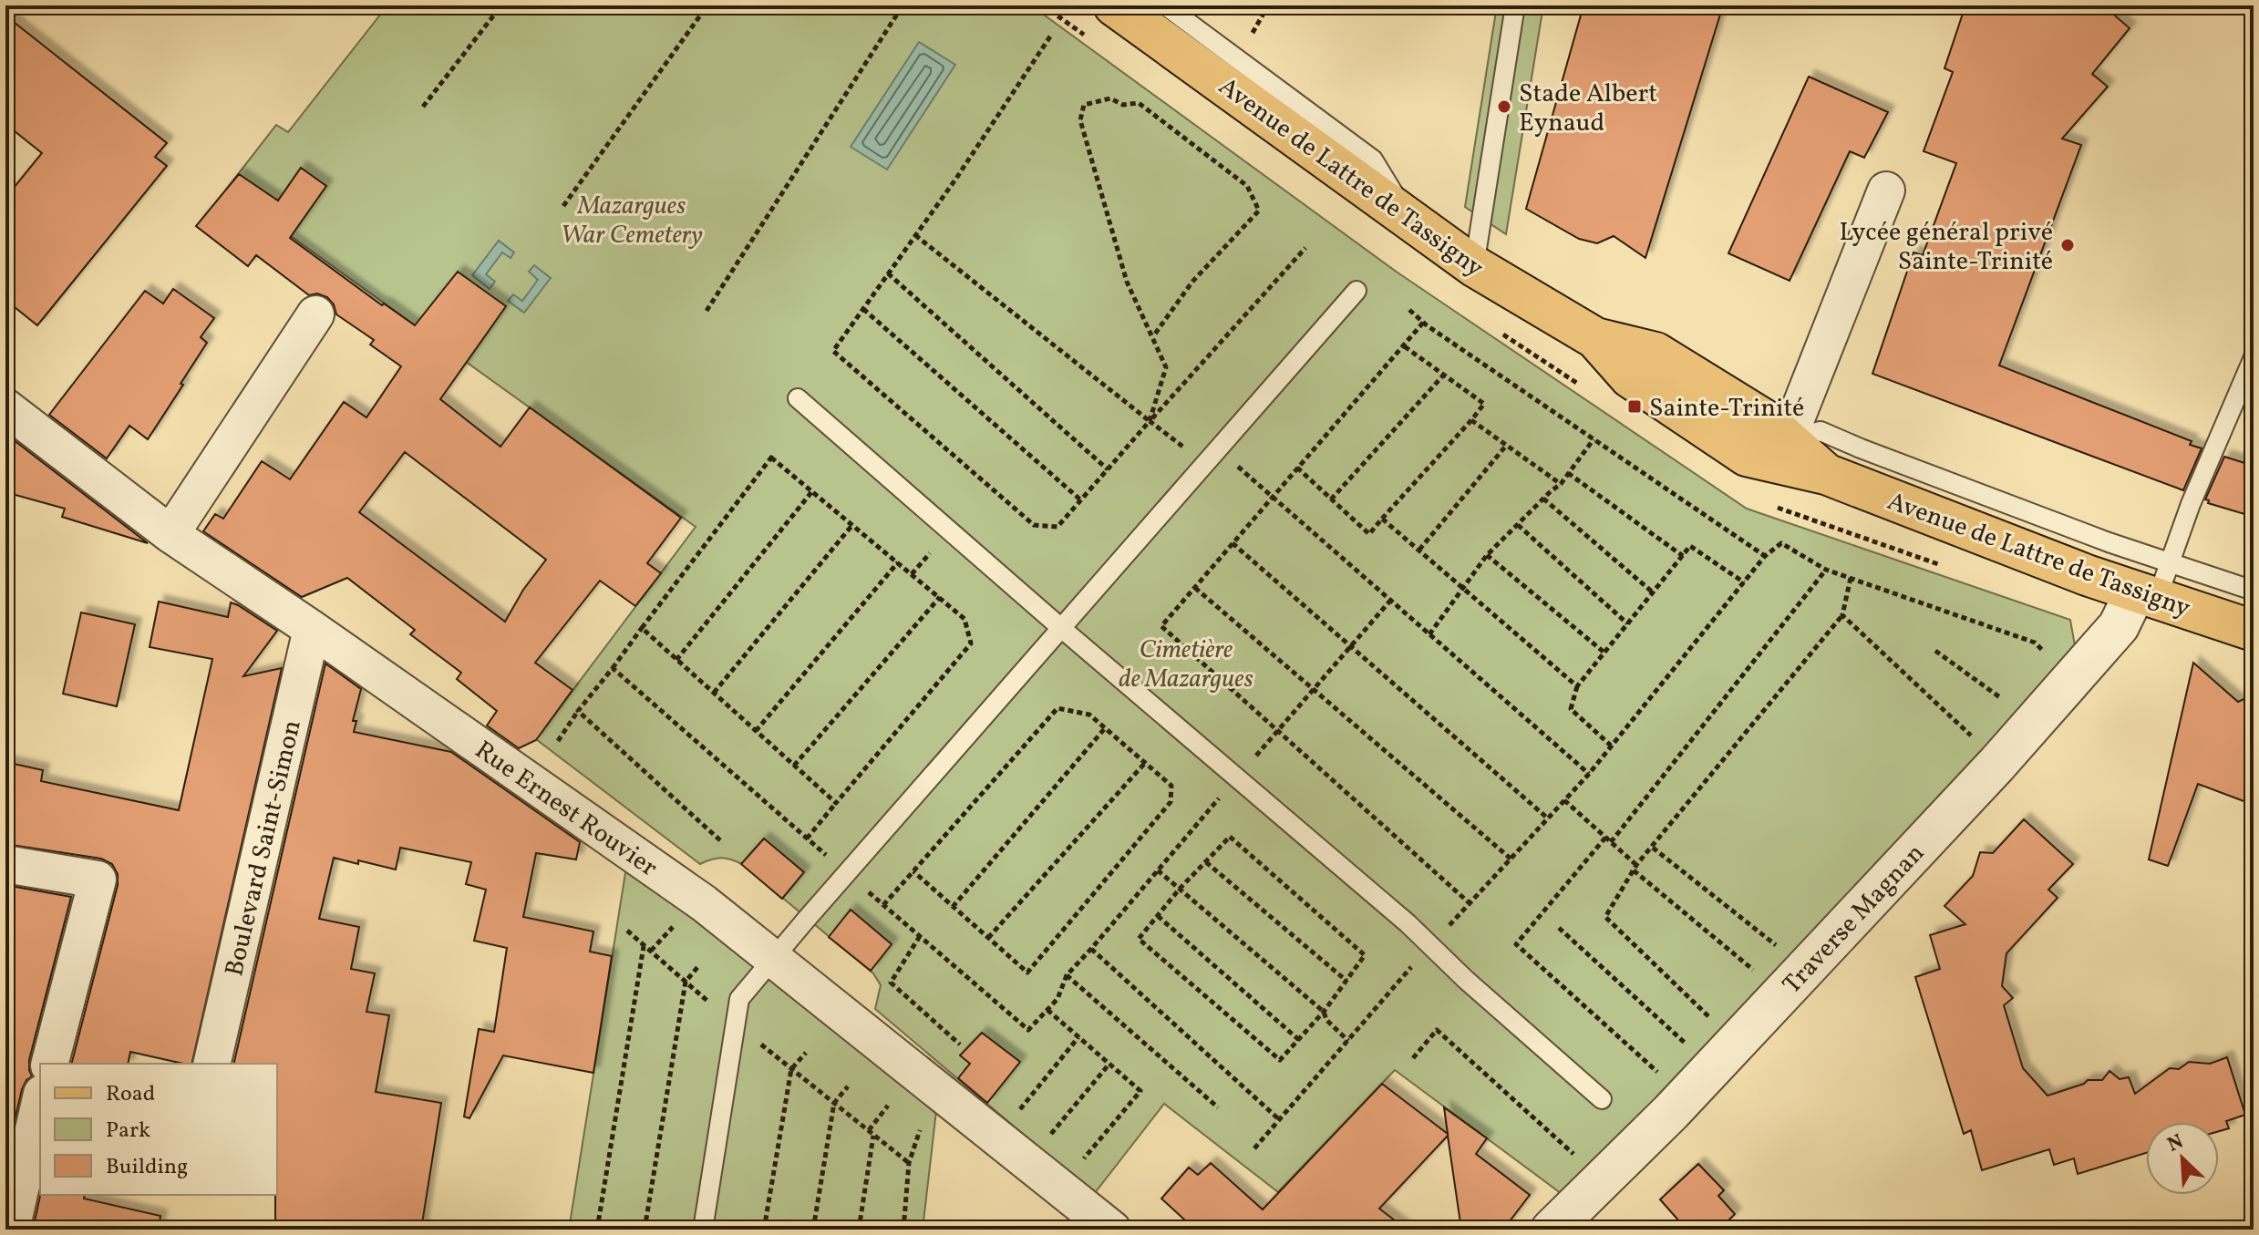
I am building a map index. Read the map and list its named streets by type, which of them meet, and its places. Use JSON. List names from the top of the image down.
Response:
{
  "streets": {
    "main road": ["Avenue de Lattre de Tassigny"],
    "street": ["Rue Ernest Rouvier", "Boulevard Saint-Simon", "Traverse Magnan"]
  },
  "crossings": [
    ["Avenue de Lattre de Tassigny", "Traverse Magnan"],
    ["Rue Ernest Rouvier", "Boulevard Saint-Simon"]
  ],
  "parks": ["Mazargues War Cemetery", "Cimetière de Mazargues"],
  "places": {
    "other": ["Stade Albert Eynaud", "Lycée général privé Sainte-Trinité"],
    "transit": ["Sainte-Trinité"]
  },
  "legend": ["Road", "Park", "Building"],
  "north": "top left"
}
